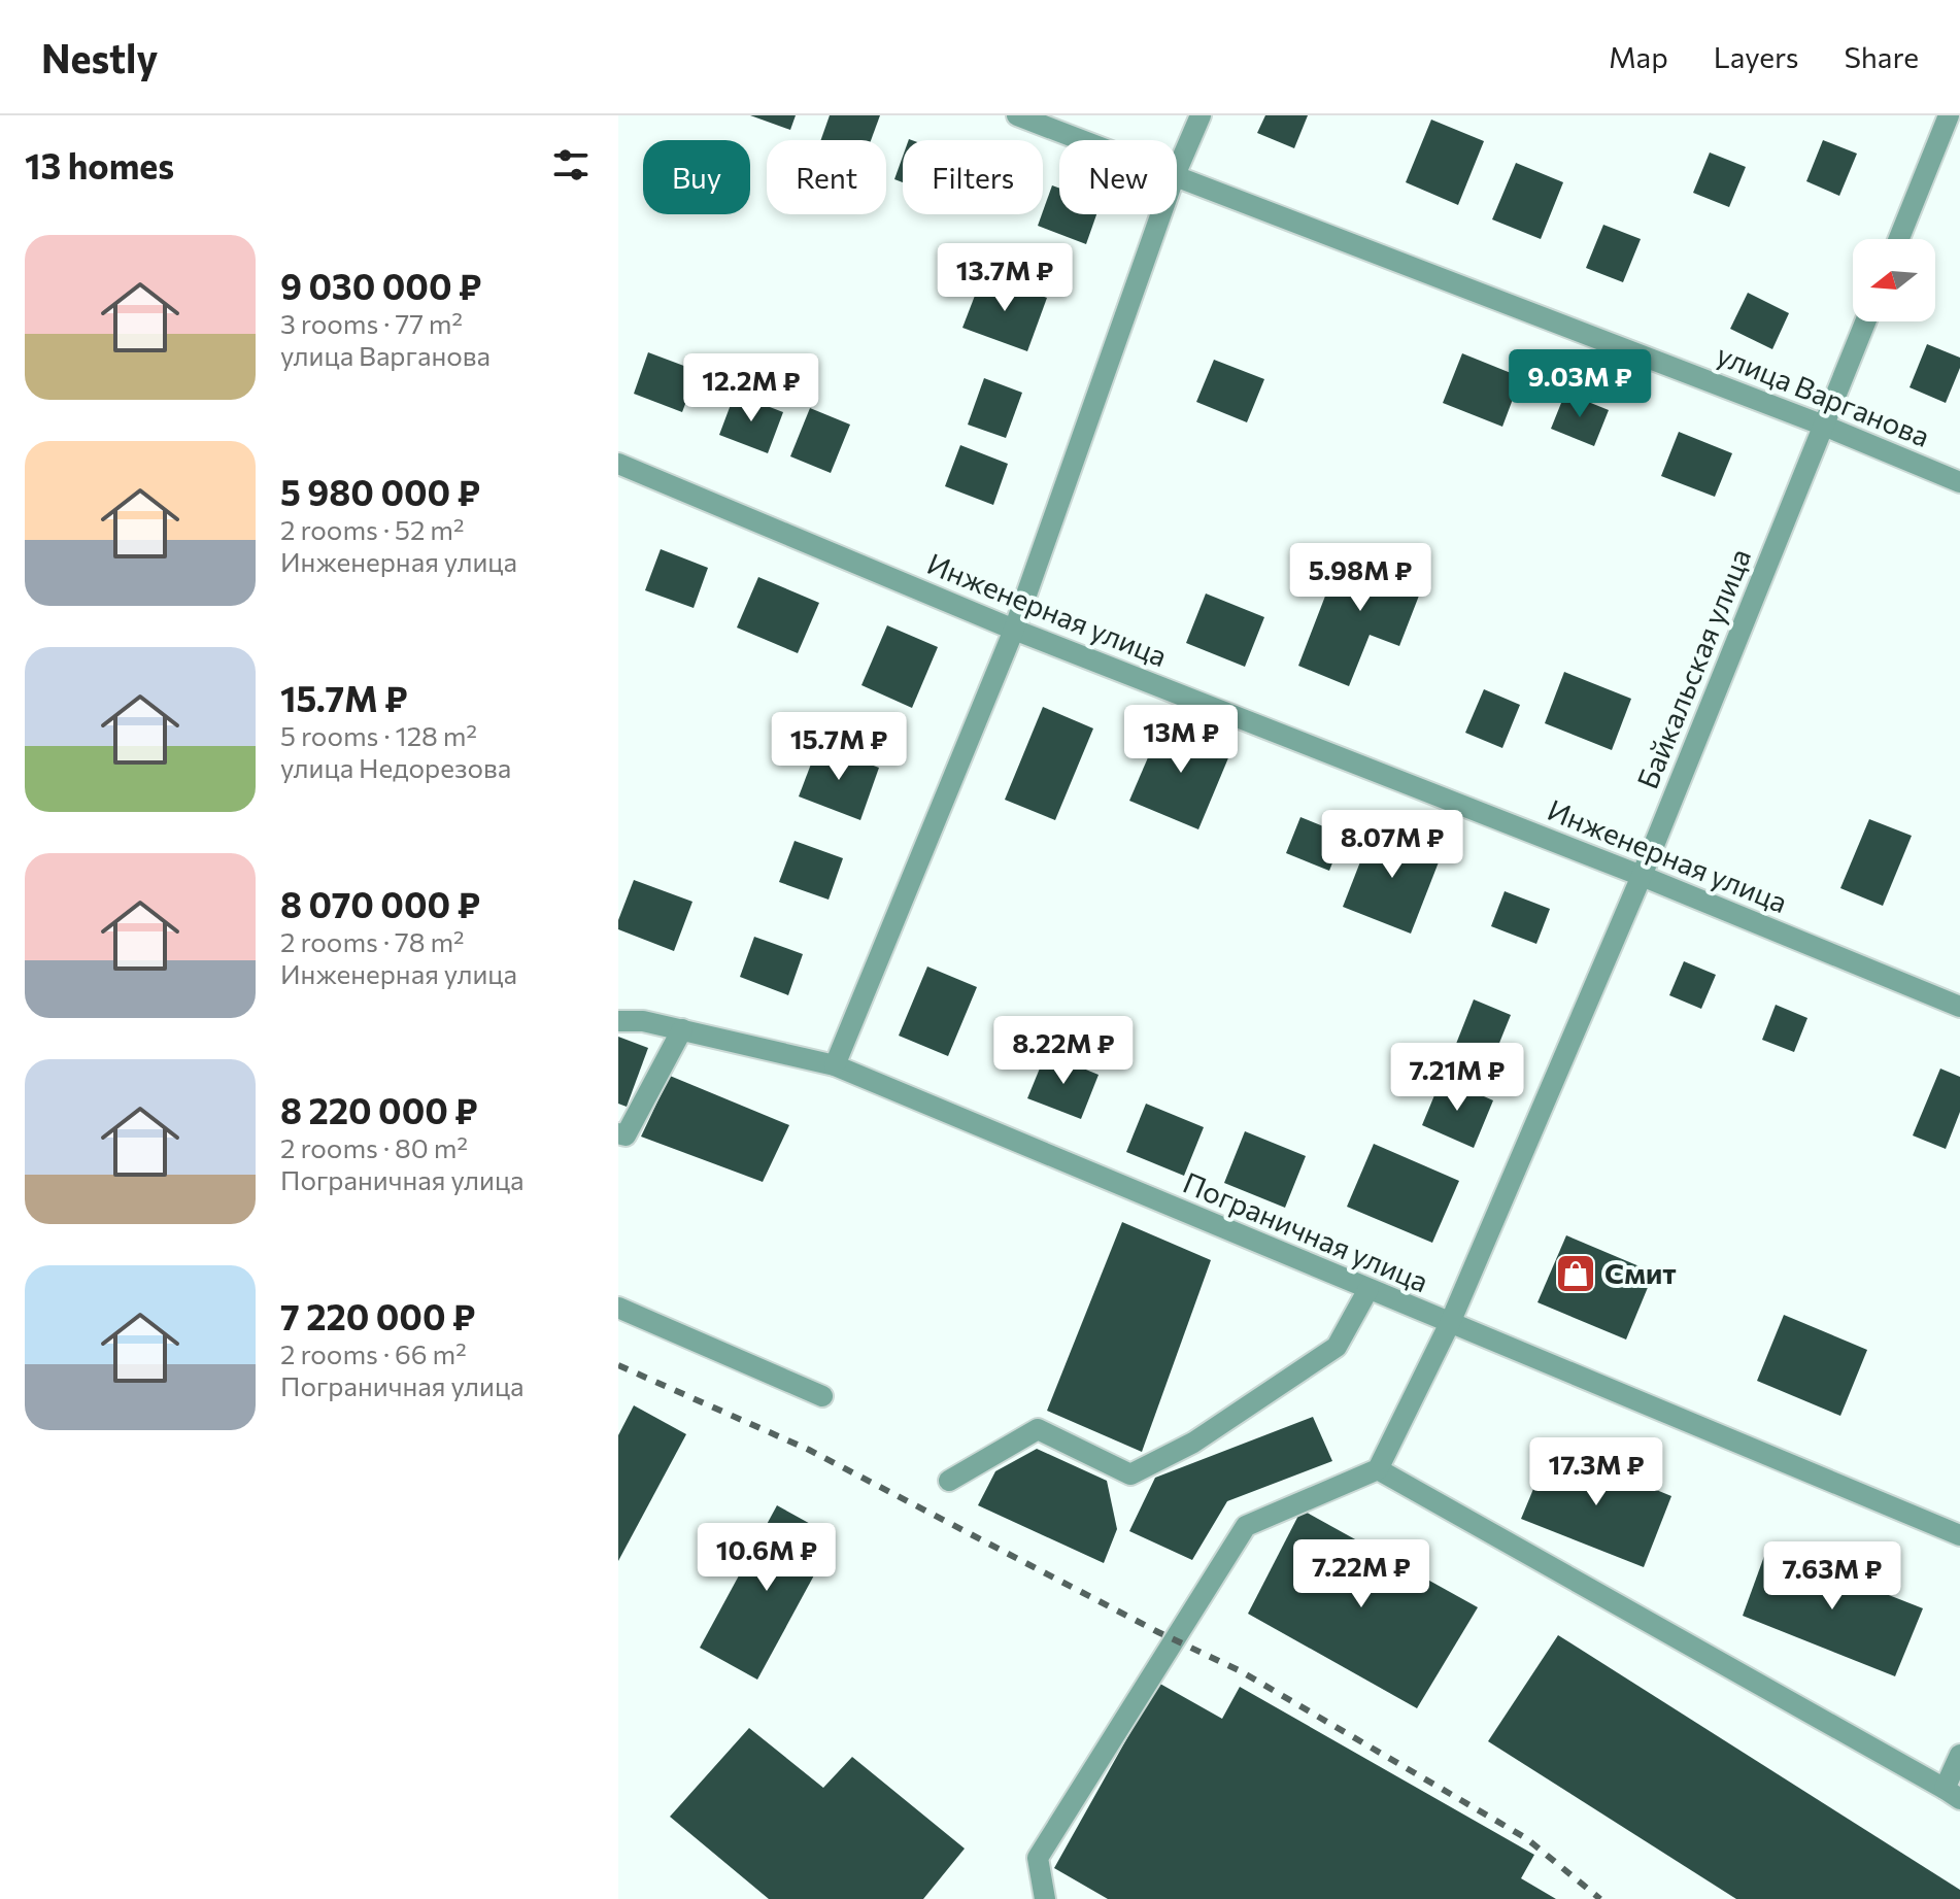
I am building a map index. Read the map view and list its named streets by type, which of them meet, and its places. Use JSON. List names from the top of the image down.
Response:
{
  "streets": {
    "street": [
      "улица Варганова",
      "Инженерная улица",
      "Байкальская улица",
      "Пограничная улица"
    ]
  },
  "crossings": [
    ["улица Варганова", "Байкальская улица"],
    ["Инженерная улица", "Байкальская улица"],
    ["Байкальская улица", "Пограничная улица"]
  ],
  "places": {
    "shop": ["Смит"]
  },
  "north": "left",
  "page": {
    "header": "Nestly",
    "nav": ["Map", "Layers", "Share"],
    "heading": "13 homes",
    "chip": [
      "Buy",
      "Rent",
      "Filters",
      "New"
    ],
    "list": [
      {
        "name": "9 030 000 ₽",
        "note": "3 rooms · 77 m² · улица Варганова"
      },
      {
        "name": "5 980 000 ₽",
        "note": "2 rooms · 52 m² · Инженерная улица"
      },
      {
        "name": "15.7M ₽",
        "note": "5 rooms · 128 m² · улица Недорезова"
      },
      {
        "name": "8 070 000 ₽",
        "note": "2 rooms · 78 m² · Инженерная улица"
      },
      {
        "name": "8 220 000 ₽",
        "note": "2 rooms · 80 m² · Пограничная улица"
      },
      {
        "name": "7 220 000 ₽",
        "note": "2 rooms · 66 m² · Пограничная улица"
      }
    ],
    "price": [
      "13.7M ₽",
      "9.03M ₽",
      "12.2M ₽",
      "5.98M ₽",
      "13M ₽",
      "15.7M ₽",
      "8.07M ₽",
      "8.22M ₽",
      "7.21M ₽",
      "17.3M ₽",
      "10.6M ₽",
      "7.22M ₽",
      "7.63M ₽"
    ]
  }
}
